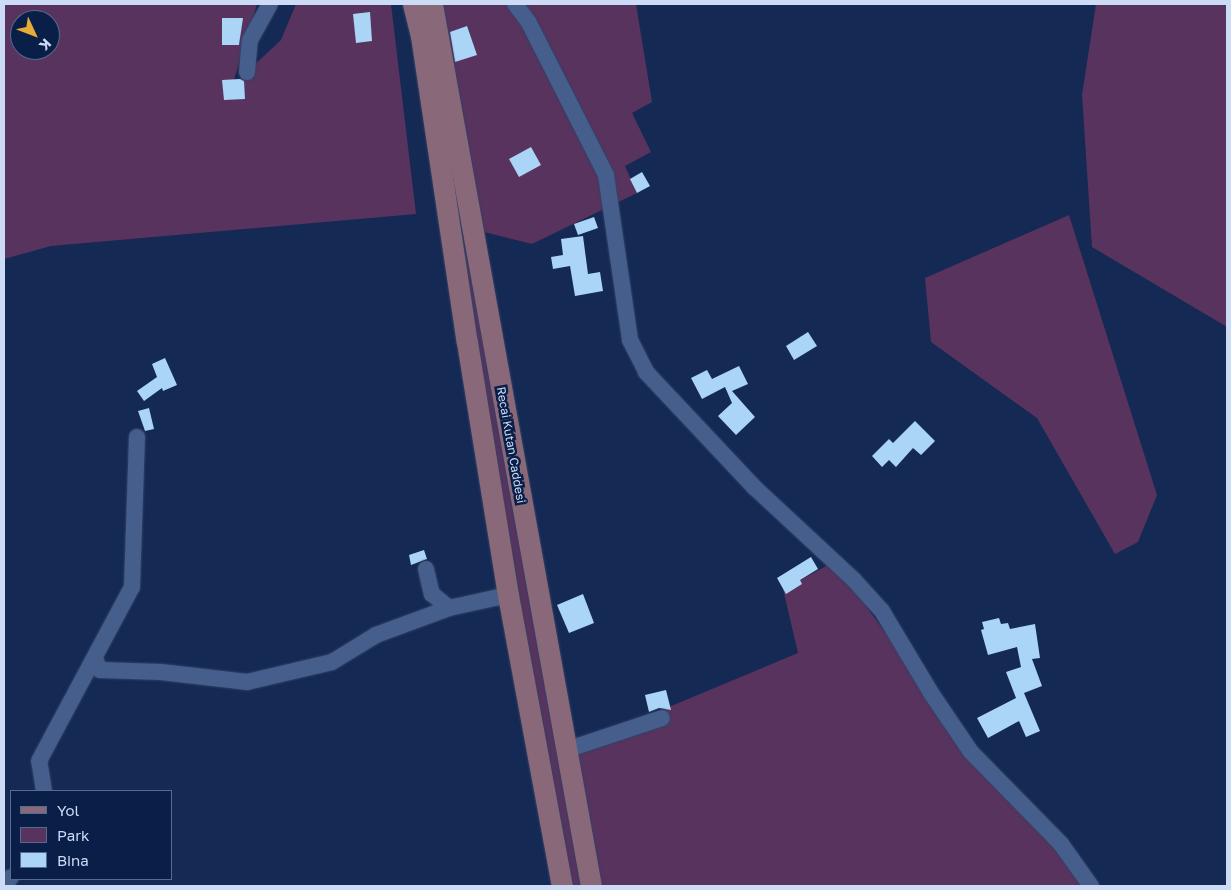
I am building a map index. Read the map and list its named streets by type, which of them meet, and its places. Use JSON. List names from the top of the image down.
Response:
{
  "streets": {
    "main road": ["Recai Kutan Caddesi"]
  },
  "legend": ["Yol", "Park", "Bina"],
  "north": "bottom right"
}
